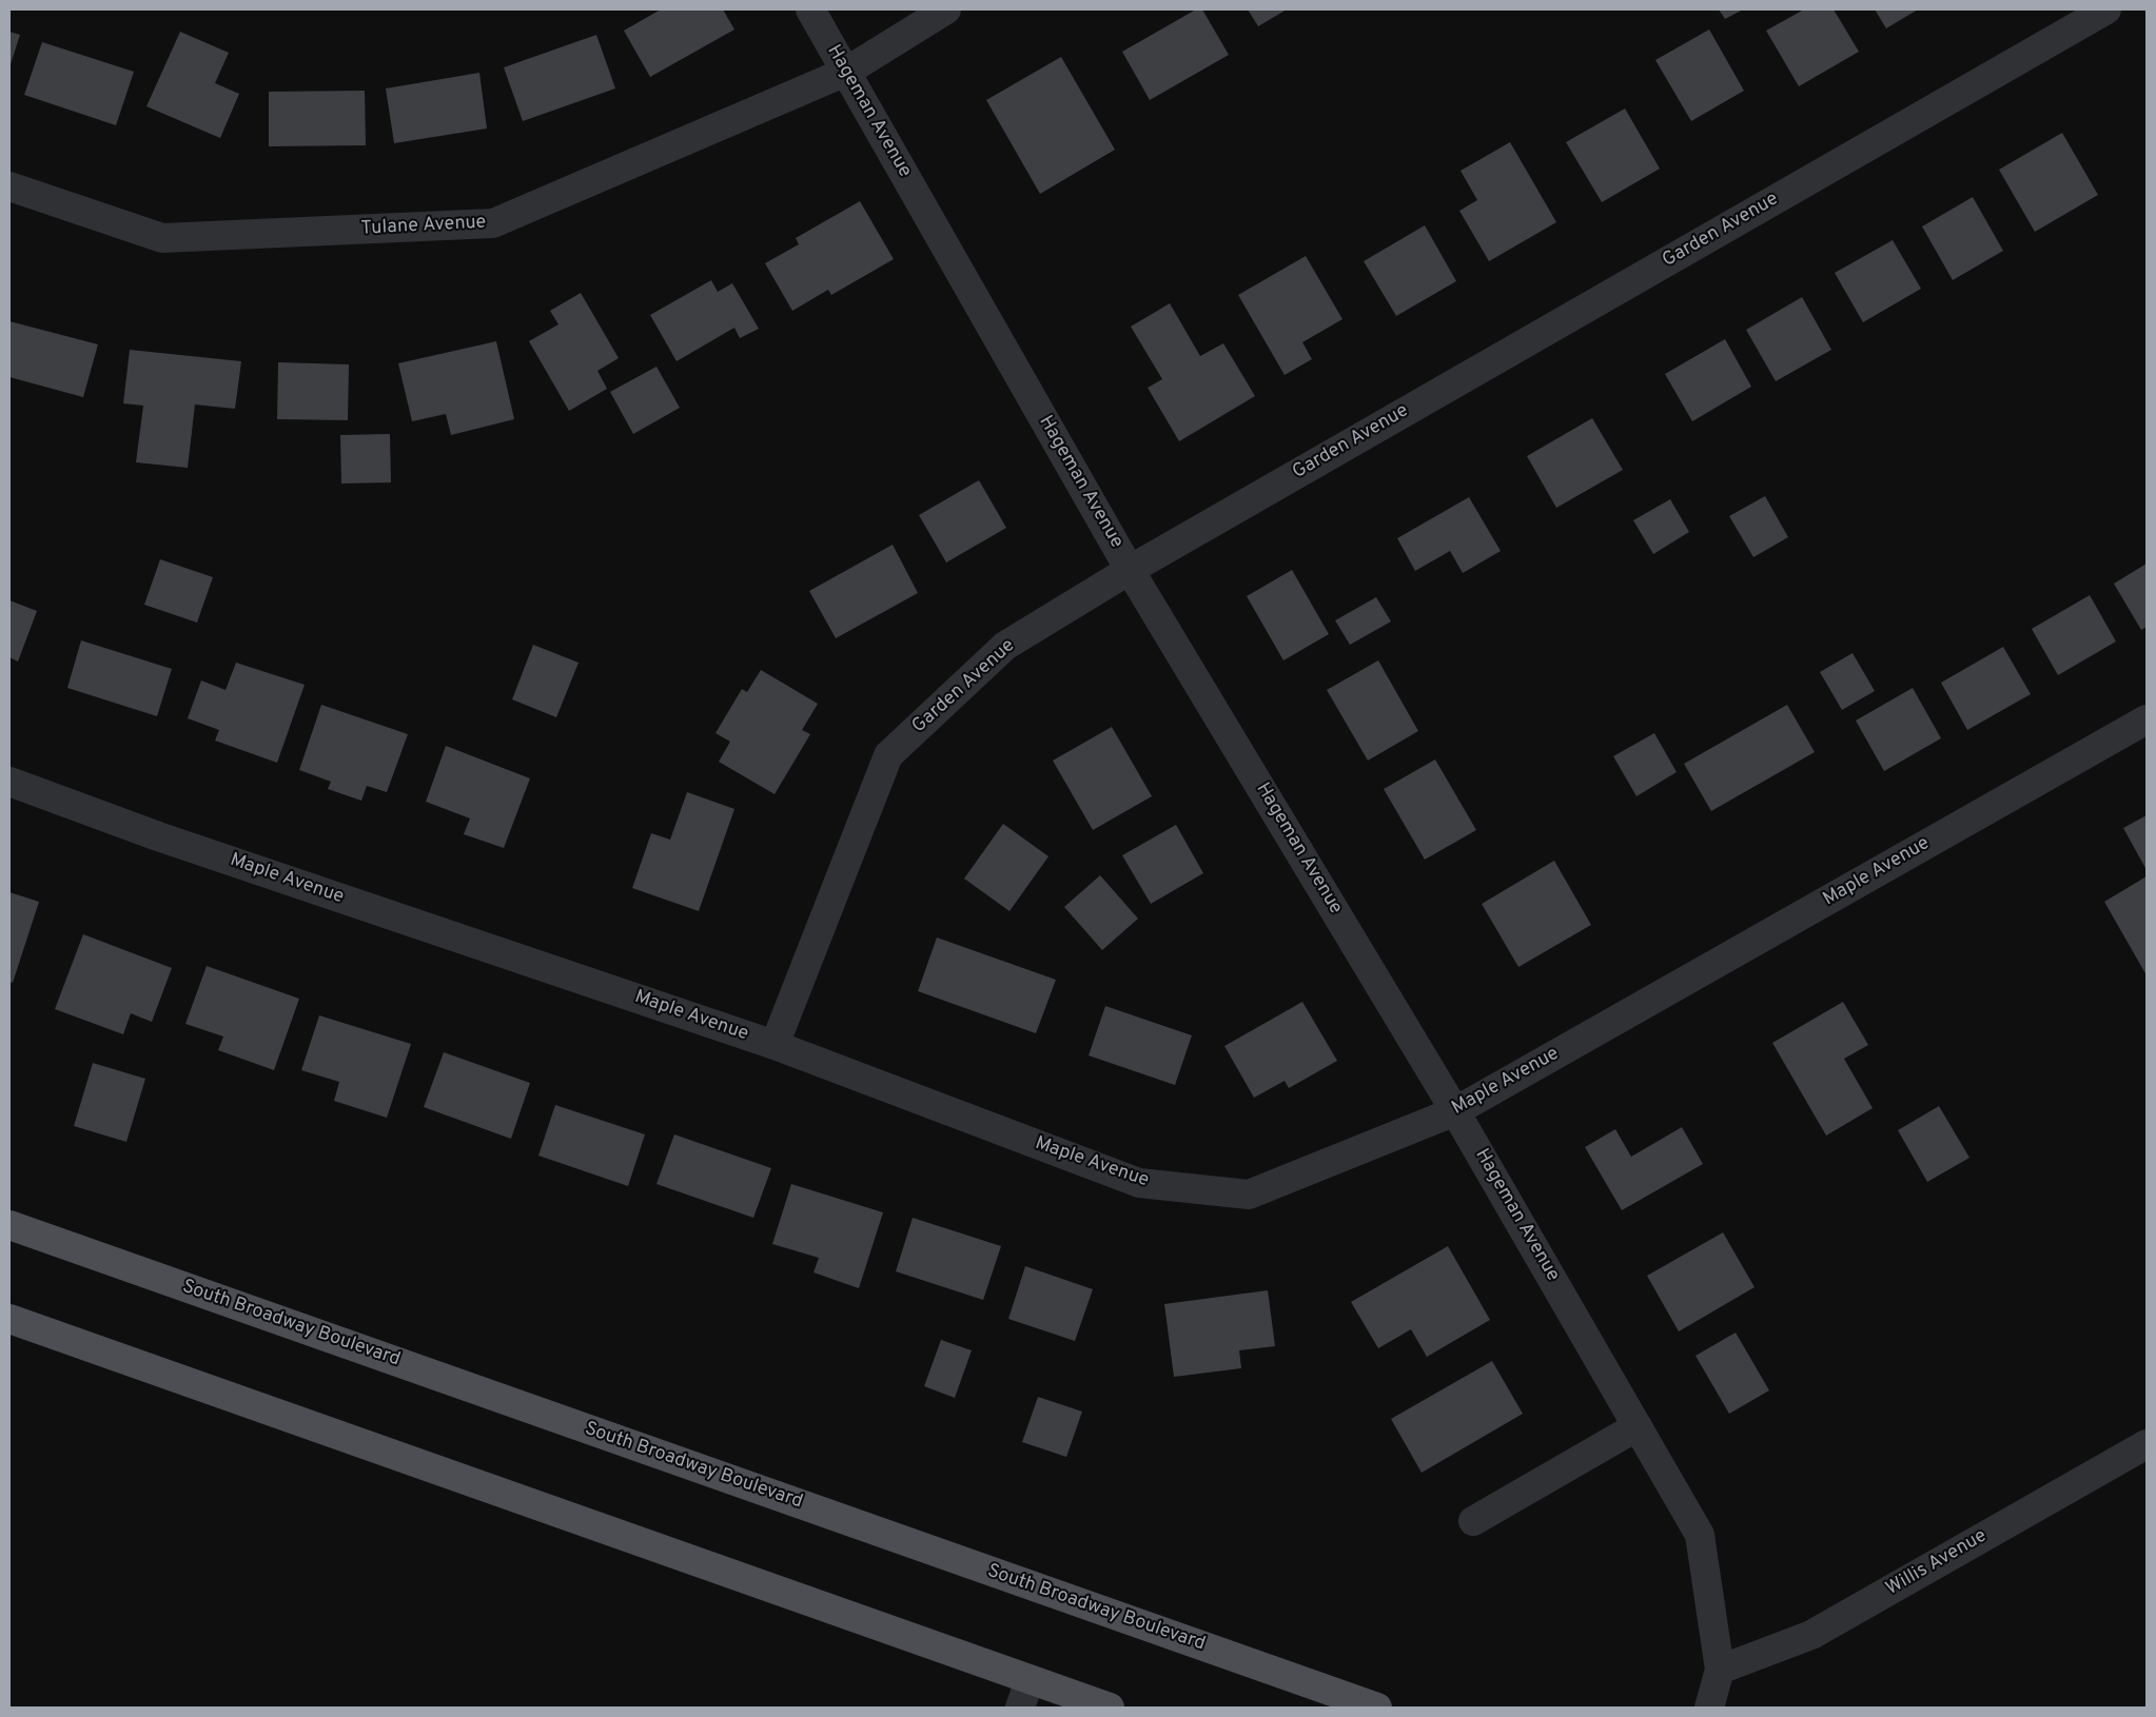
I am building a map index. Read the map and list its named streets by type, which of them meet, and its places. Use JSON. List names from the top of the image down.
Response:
{
  "streets": {
    "main road": ["South Broadway Boulevard"],
    "street": [
      "Hageman Avenue",
      "Tulane Avenue",
      "Garden Avenue",
      "Maple Avenue",
      "Willis Avenue"
    ]
  },
  "crossings": [
    ["Hageman Avenue", "Tulane Avenue"],
    ["Hageman Avenue", "Garden Avenue"],
    ["Hageman Avenue", "Maple Avenue"],
    ["Hageman Avenue", "Willis Avenue"],
    ["Garden Avenue", "Maple Avenue"]
  ]
}
